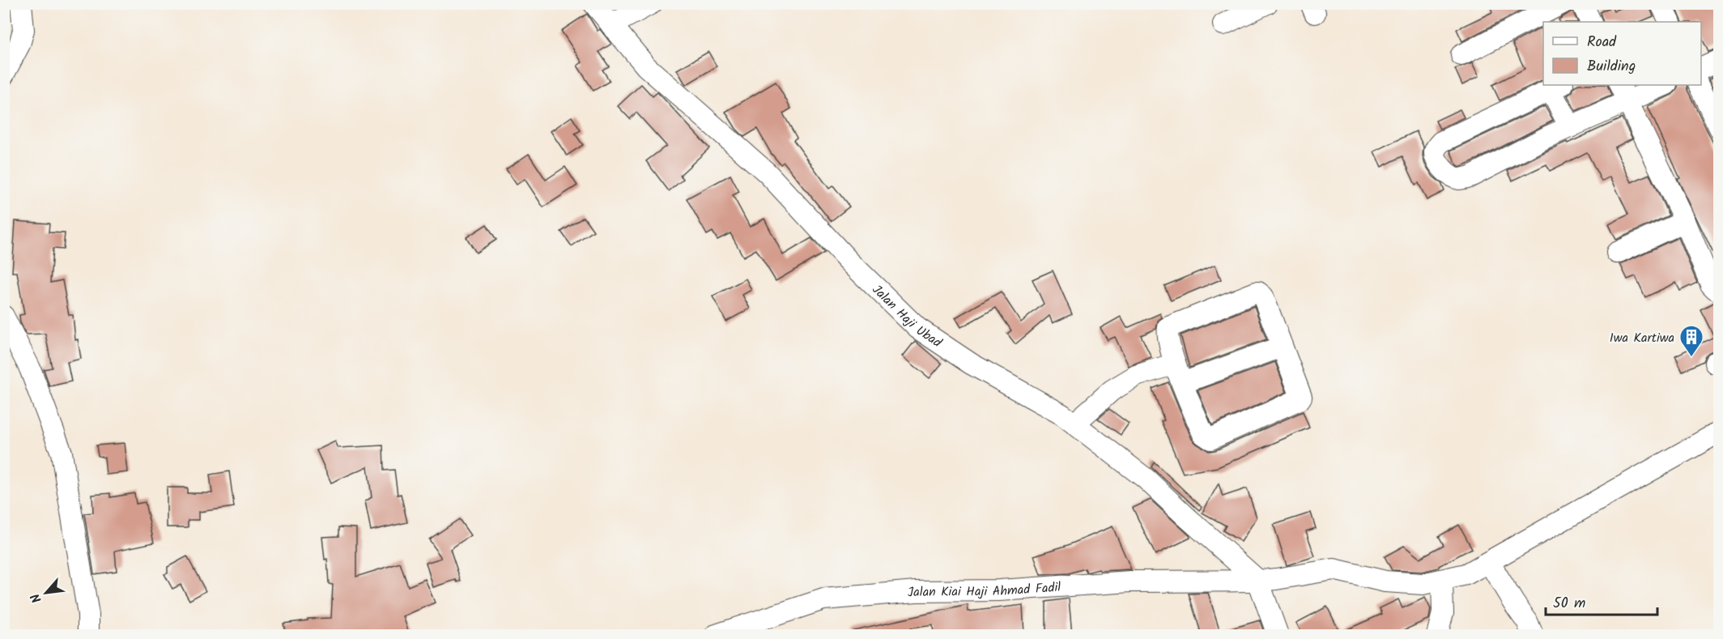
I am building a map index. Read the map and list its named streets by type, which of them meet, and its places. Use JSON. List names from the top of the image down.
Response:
{
  "streets": {
    "street": ["Jalan Haji Ubad", "Jalan Kiai Haji Ahmad Fadil"]
  },
  "crossings": [
    ["Jalan Haji Ubad", "Jalan Kiai Haji Ahmad Fadil"]
  ],
  "places": {
    "building": ["Iwa Kartiwa"]
  },
  "legend": ["Road", "Building"],
  "scale_bar": "50 m",
  "north": "bottom left"
}
